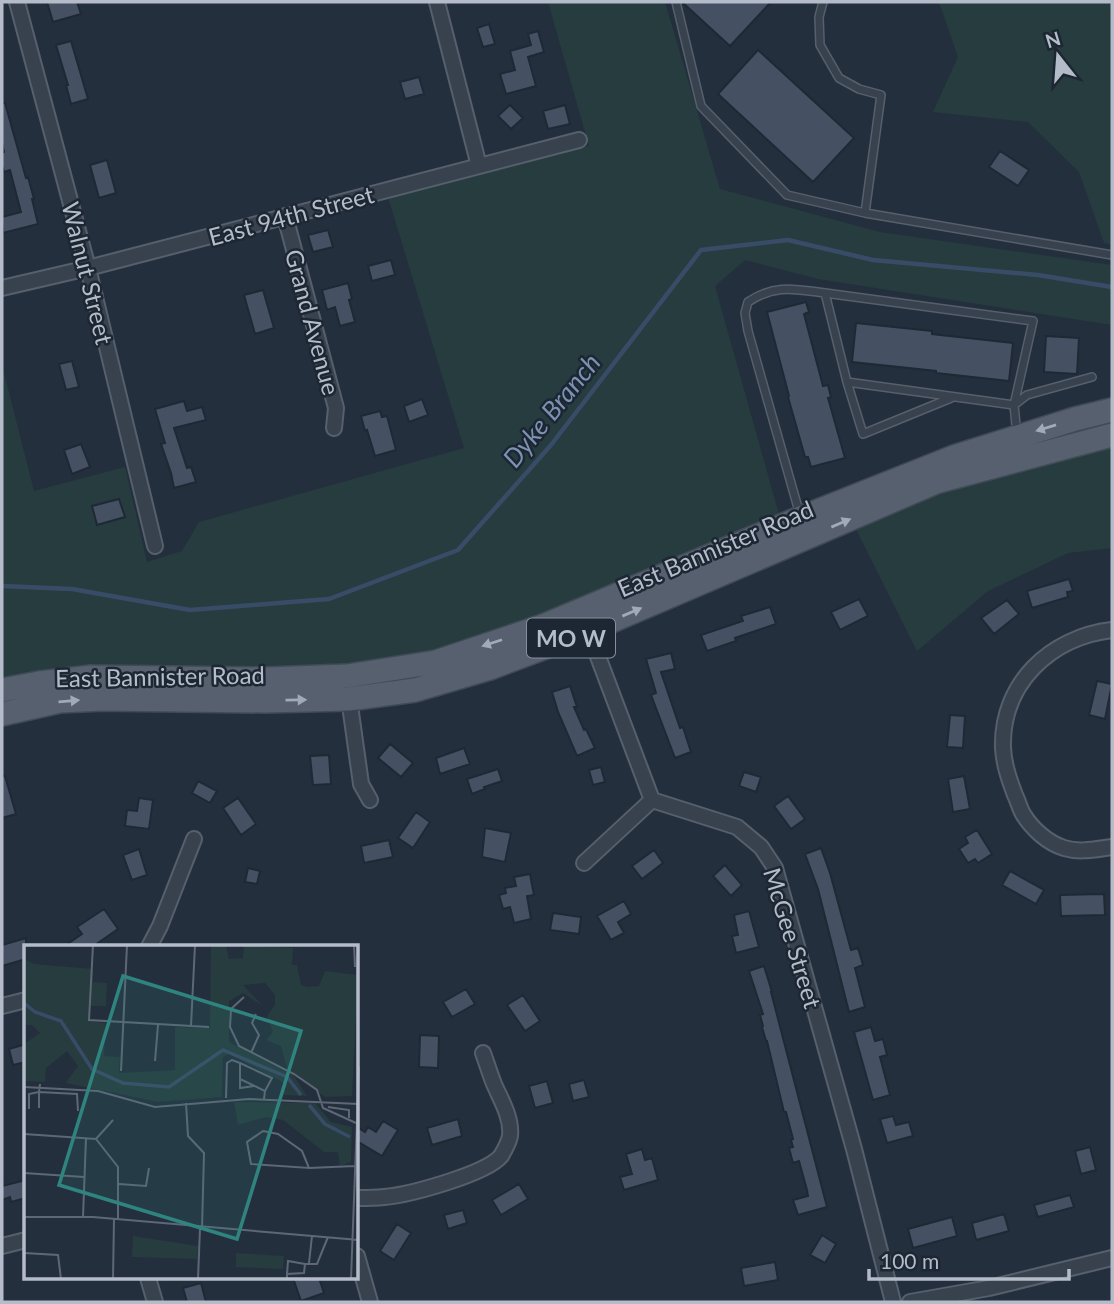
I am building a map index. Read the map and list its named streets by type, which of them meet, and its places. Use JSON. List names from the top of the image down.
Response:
{
  "streets": {
    "main road": ["East Bannister Road", "MO W"],
    "street": [
      "East 94th Street",
      "Walnut Street",
      "Grand Avenue",
      "McGee Street"
    ]
  },
  "crossings": [
    ["East 94th Street", "Walnut Street"],
    ["East 94th Street", "Grand Avenue"]
  ],
  "water": ["Dyke Branch"],
  "scale_bar": "100 m",
  "north": "top"
}
